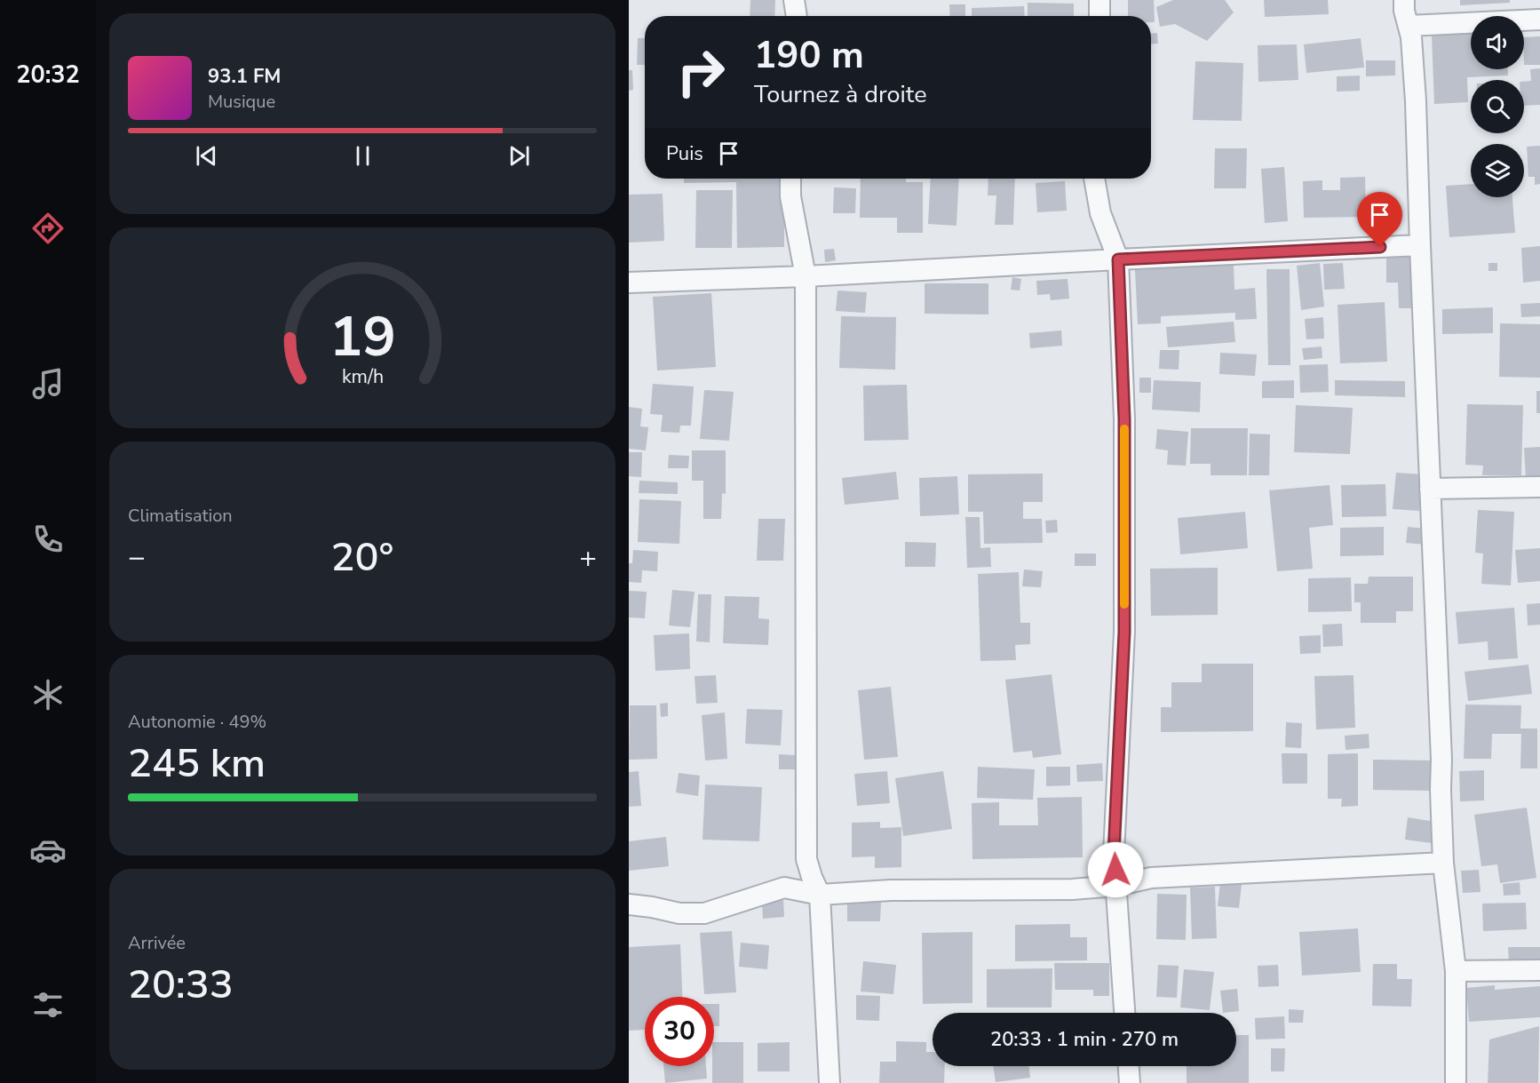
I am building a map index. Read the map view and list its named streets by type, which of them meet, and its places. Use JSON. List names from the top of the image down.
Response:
{
  "page": {
    "tabs": "20:32",
    "turn": ["190 m", "Tournez à droite"],
    "song": ["93.1 FM", "Musique"],
    "then": "Puis",
    "tile": [
      "Climatisation",
      ["Autonomie · 49%", "245 km"],
      ["Arrivée", "20:33"]
    ],
    "heat": ["−", "20°", "+"],
    "limit": "30",
    "trip": "20:33 · 1 min · 270 m",
    "gauge": ["19", "km/h"]
  }
}
